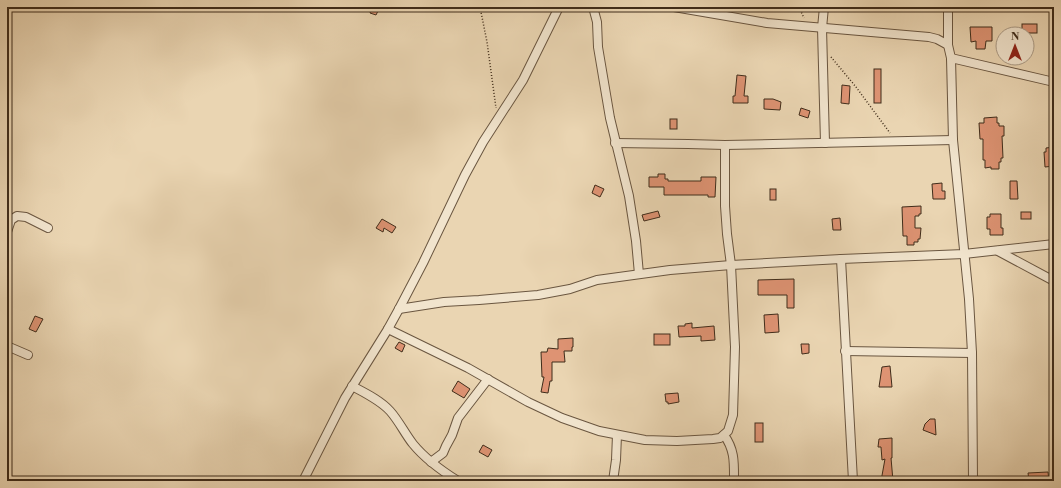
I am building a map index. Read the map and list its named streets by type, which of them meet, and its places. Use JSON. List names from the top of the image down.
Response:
{
  "north": "top"
}
